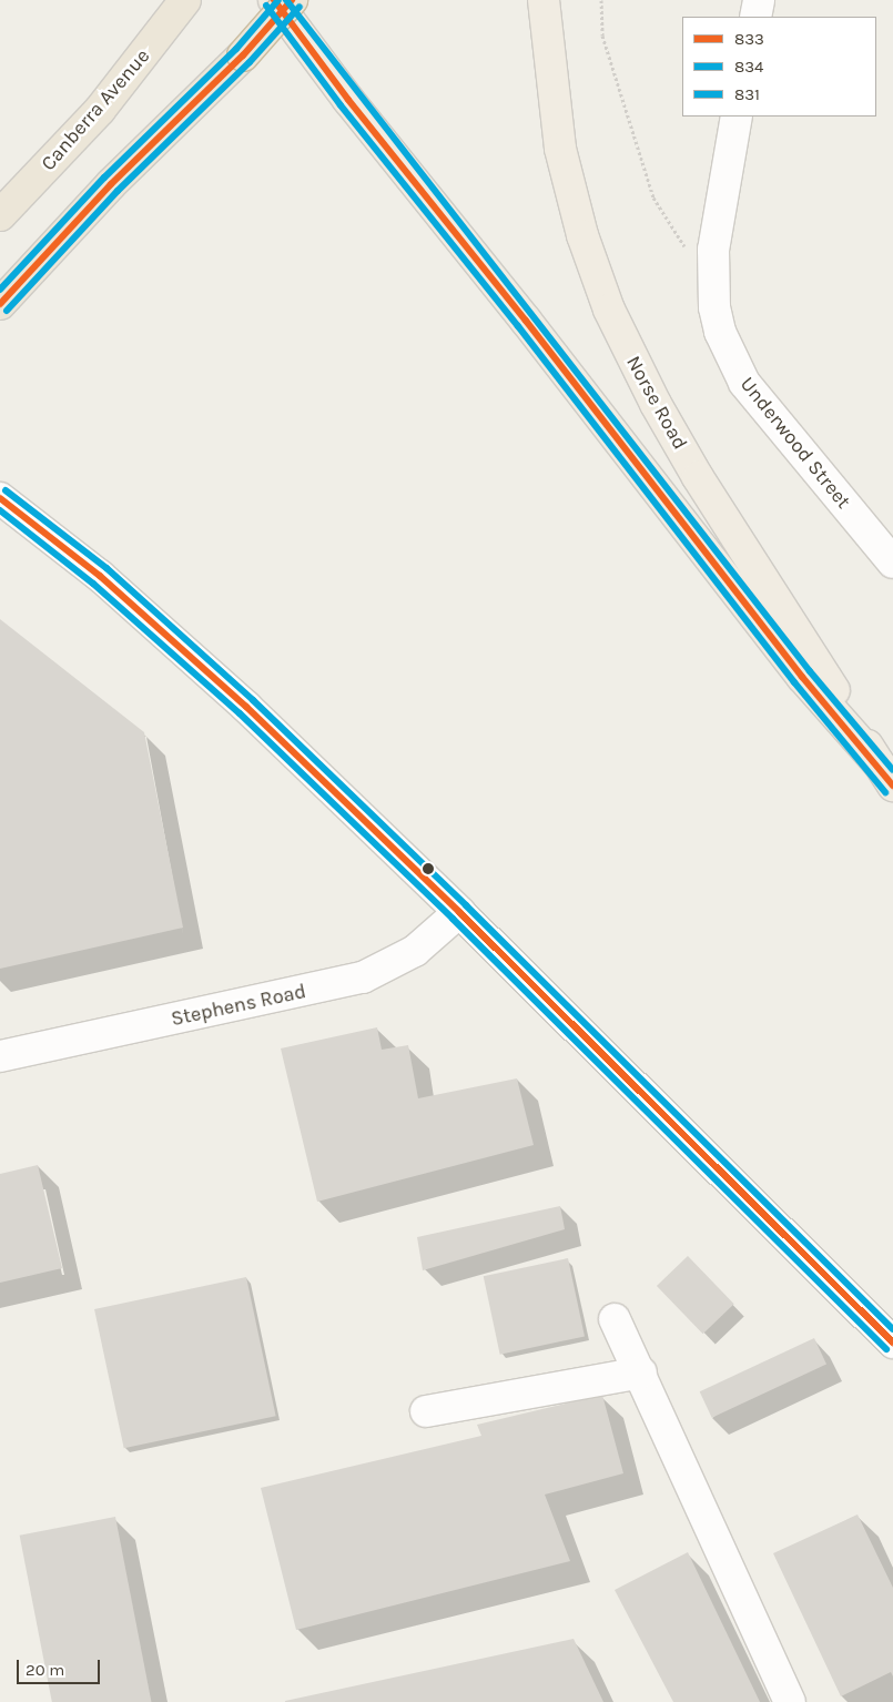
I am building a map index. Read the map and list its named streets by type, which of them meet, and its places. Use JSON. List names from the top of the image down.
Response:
{
  "streets": {
    "highway": ["Canberra Avenue"],
    "main road": ["Norse Road"],
    "street": ["Underwood Street", "Stephens Road"]
  },
  "lines": ["transit line 833", "transit line 831", "transit line 834"],
  "legend": ["833", "834", "831"],
  "scale_bar": "20 m"
}
